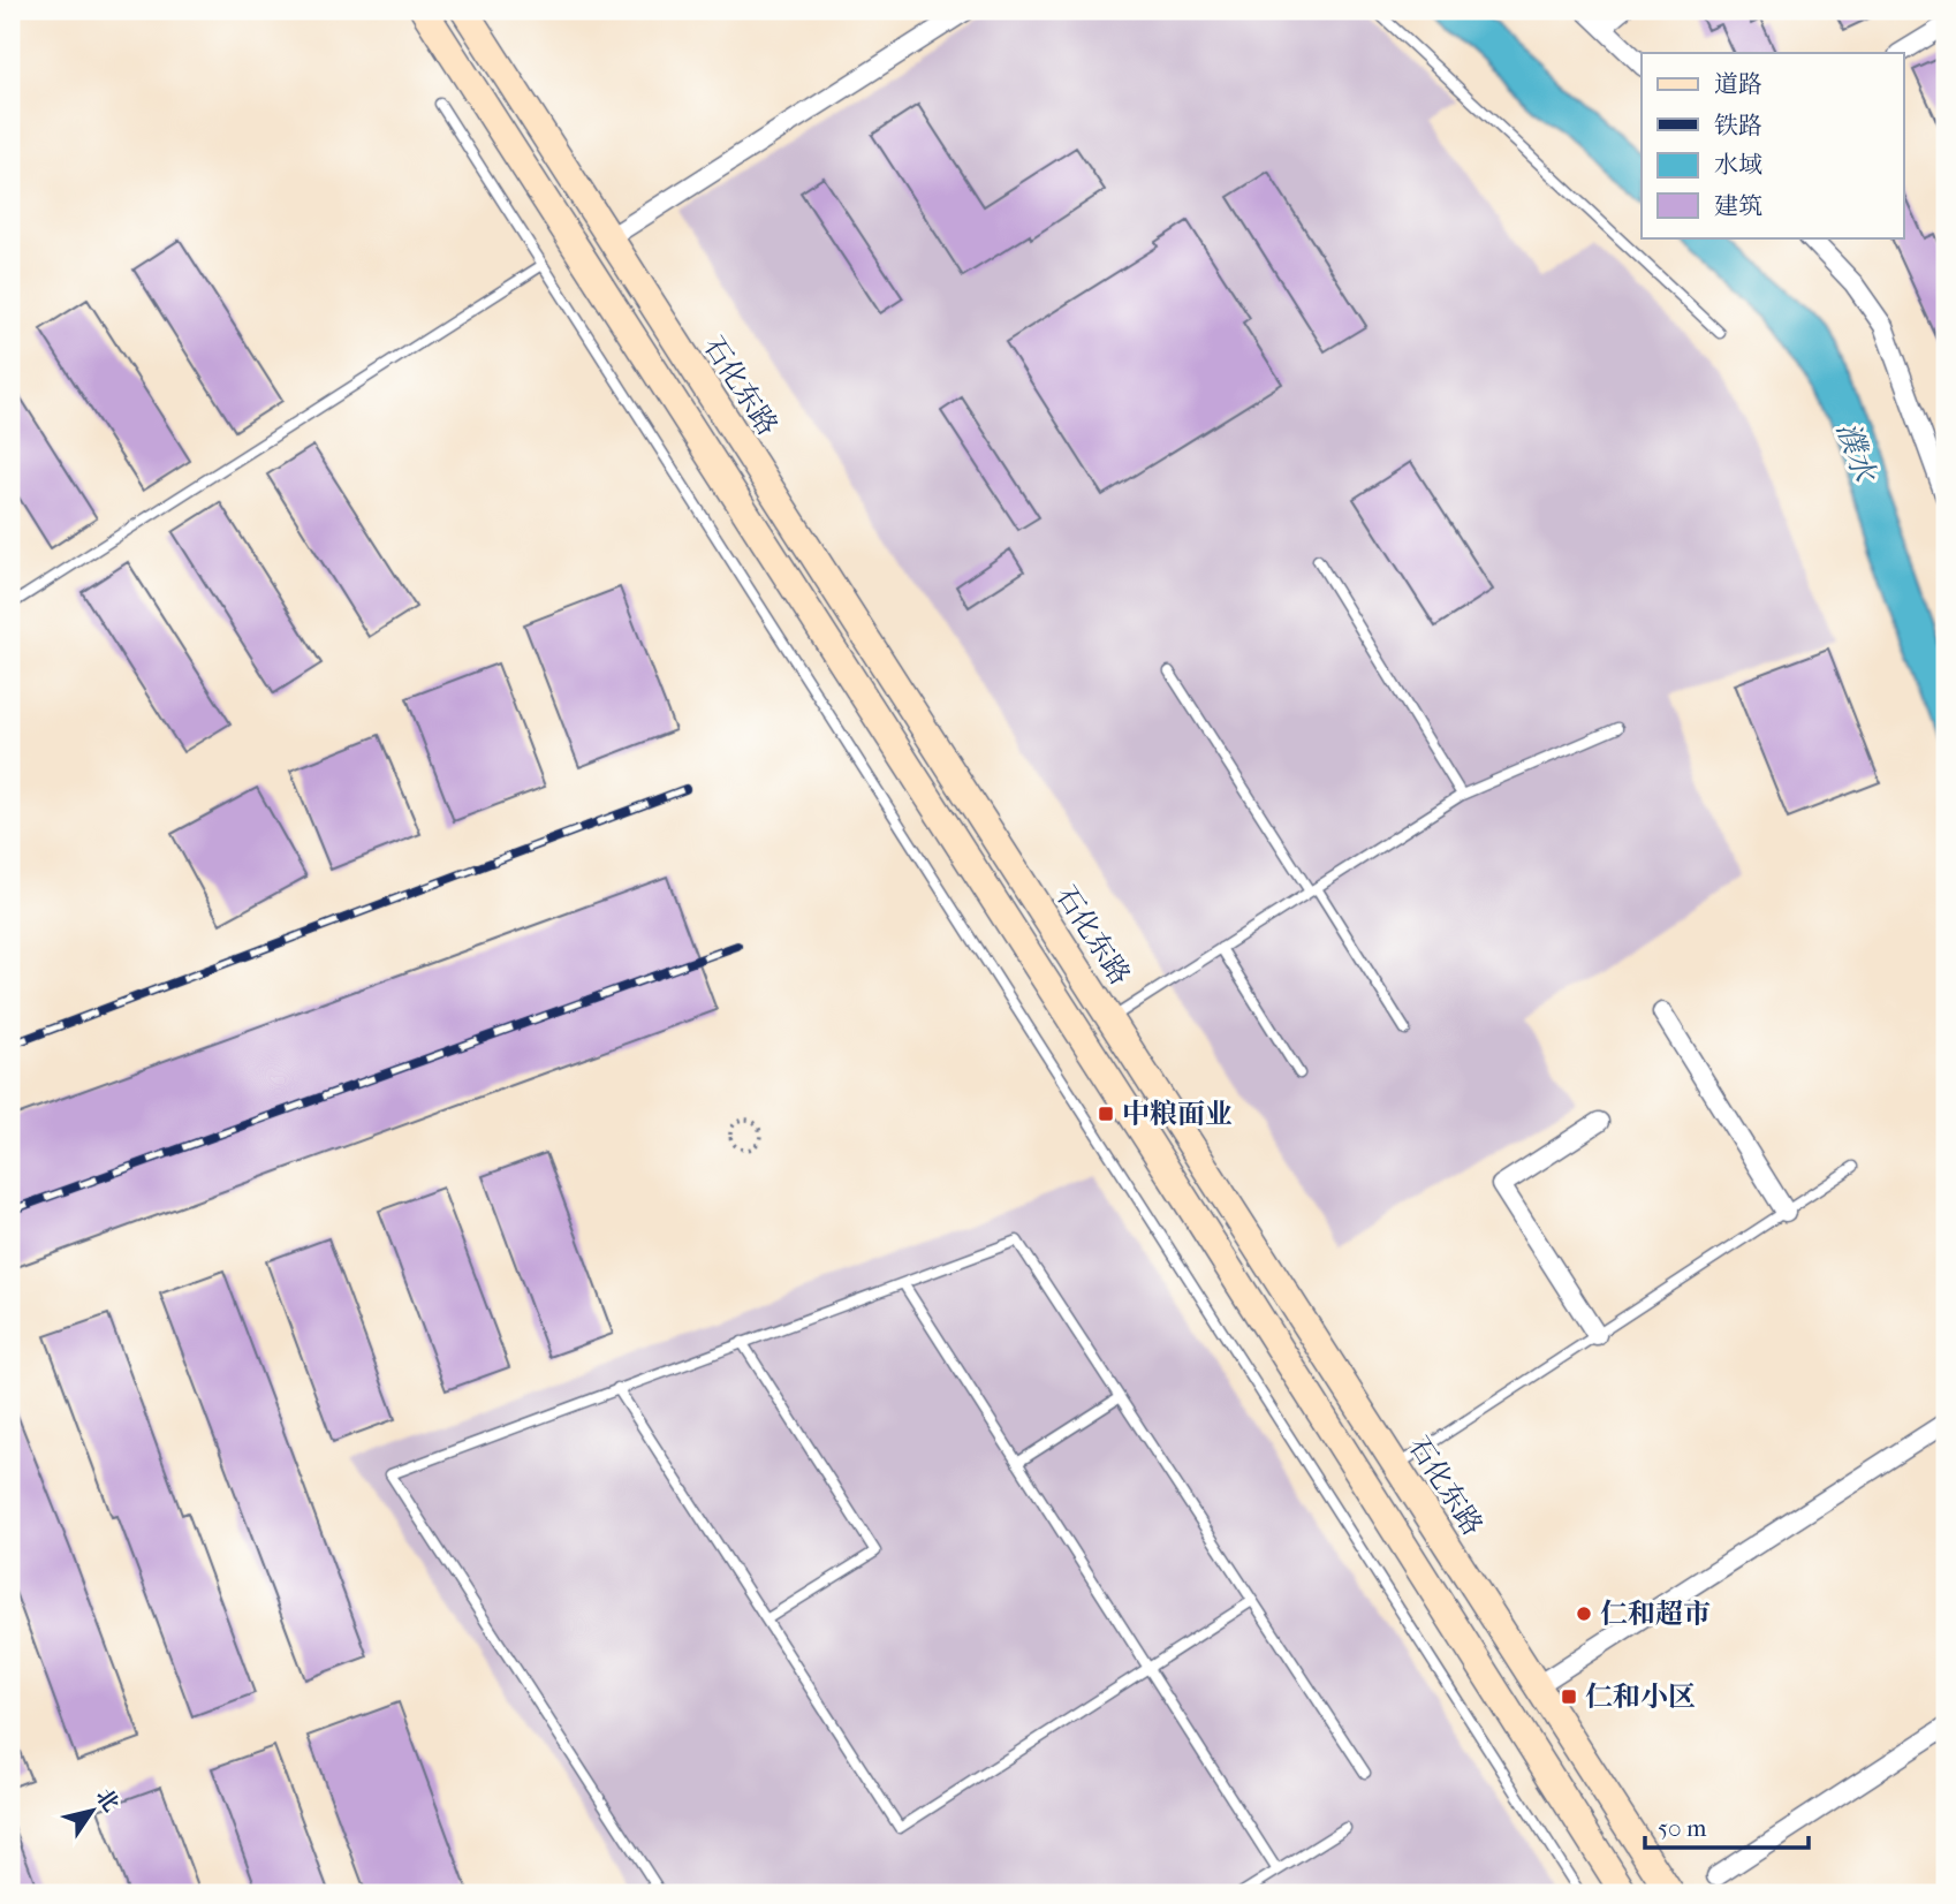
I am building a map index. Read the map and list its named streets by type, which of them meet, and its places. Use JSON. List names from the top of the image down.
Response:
{
  "streets": {
    "main road": ["石化东路"]
  },
  "water": ["濮水"],
  "places": {
    "transit": ["中粮面业", "仁和小区"],
    "other": ["仁和超市"]
  },
  "legend": [
    "道路",
    "铁路",
    "水域",
    "建筑"
  ],
  "scale_bar": "50 m",
  "north": "top right"
}
